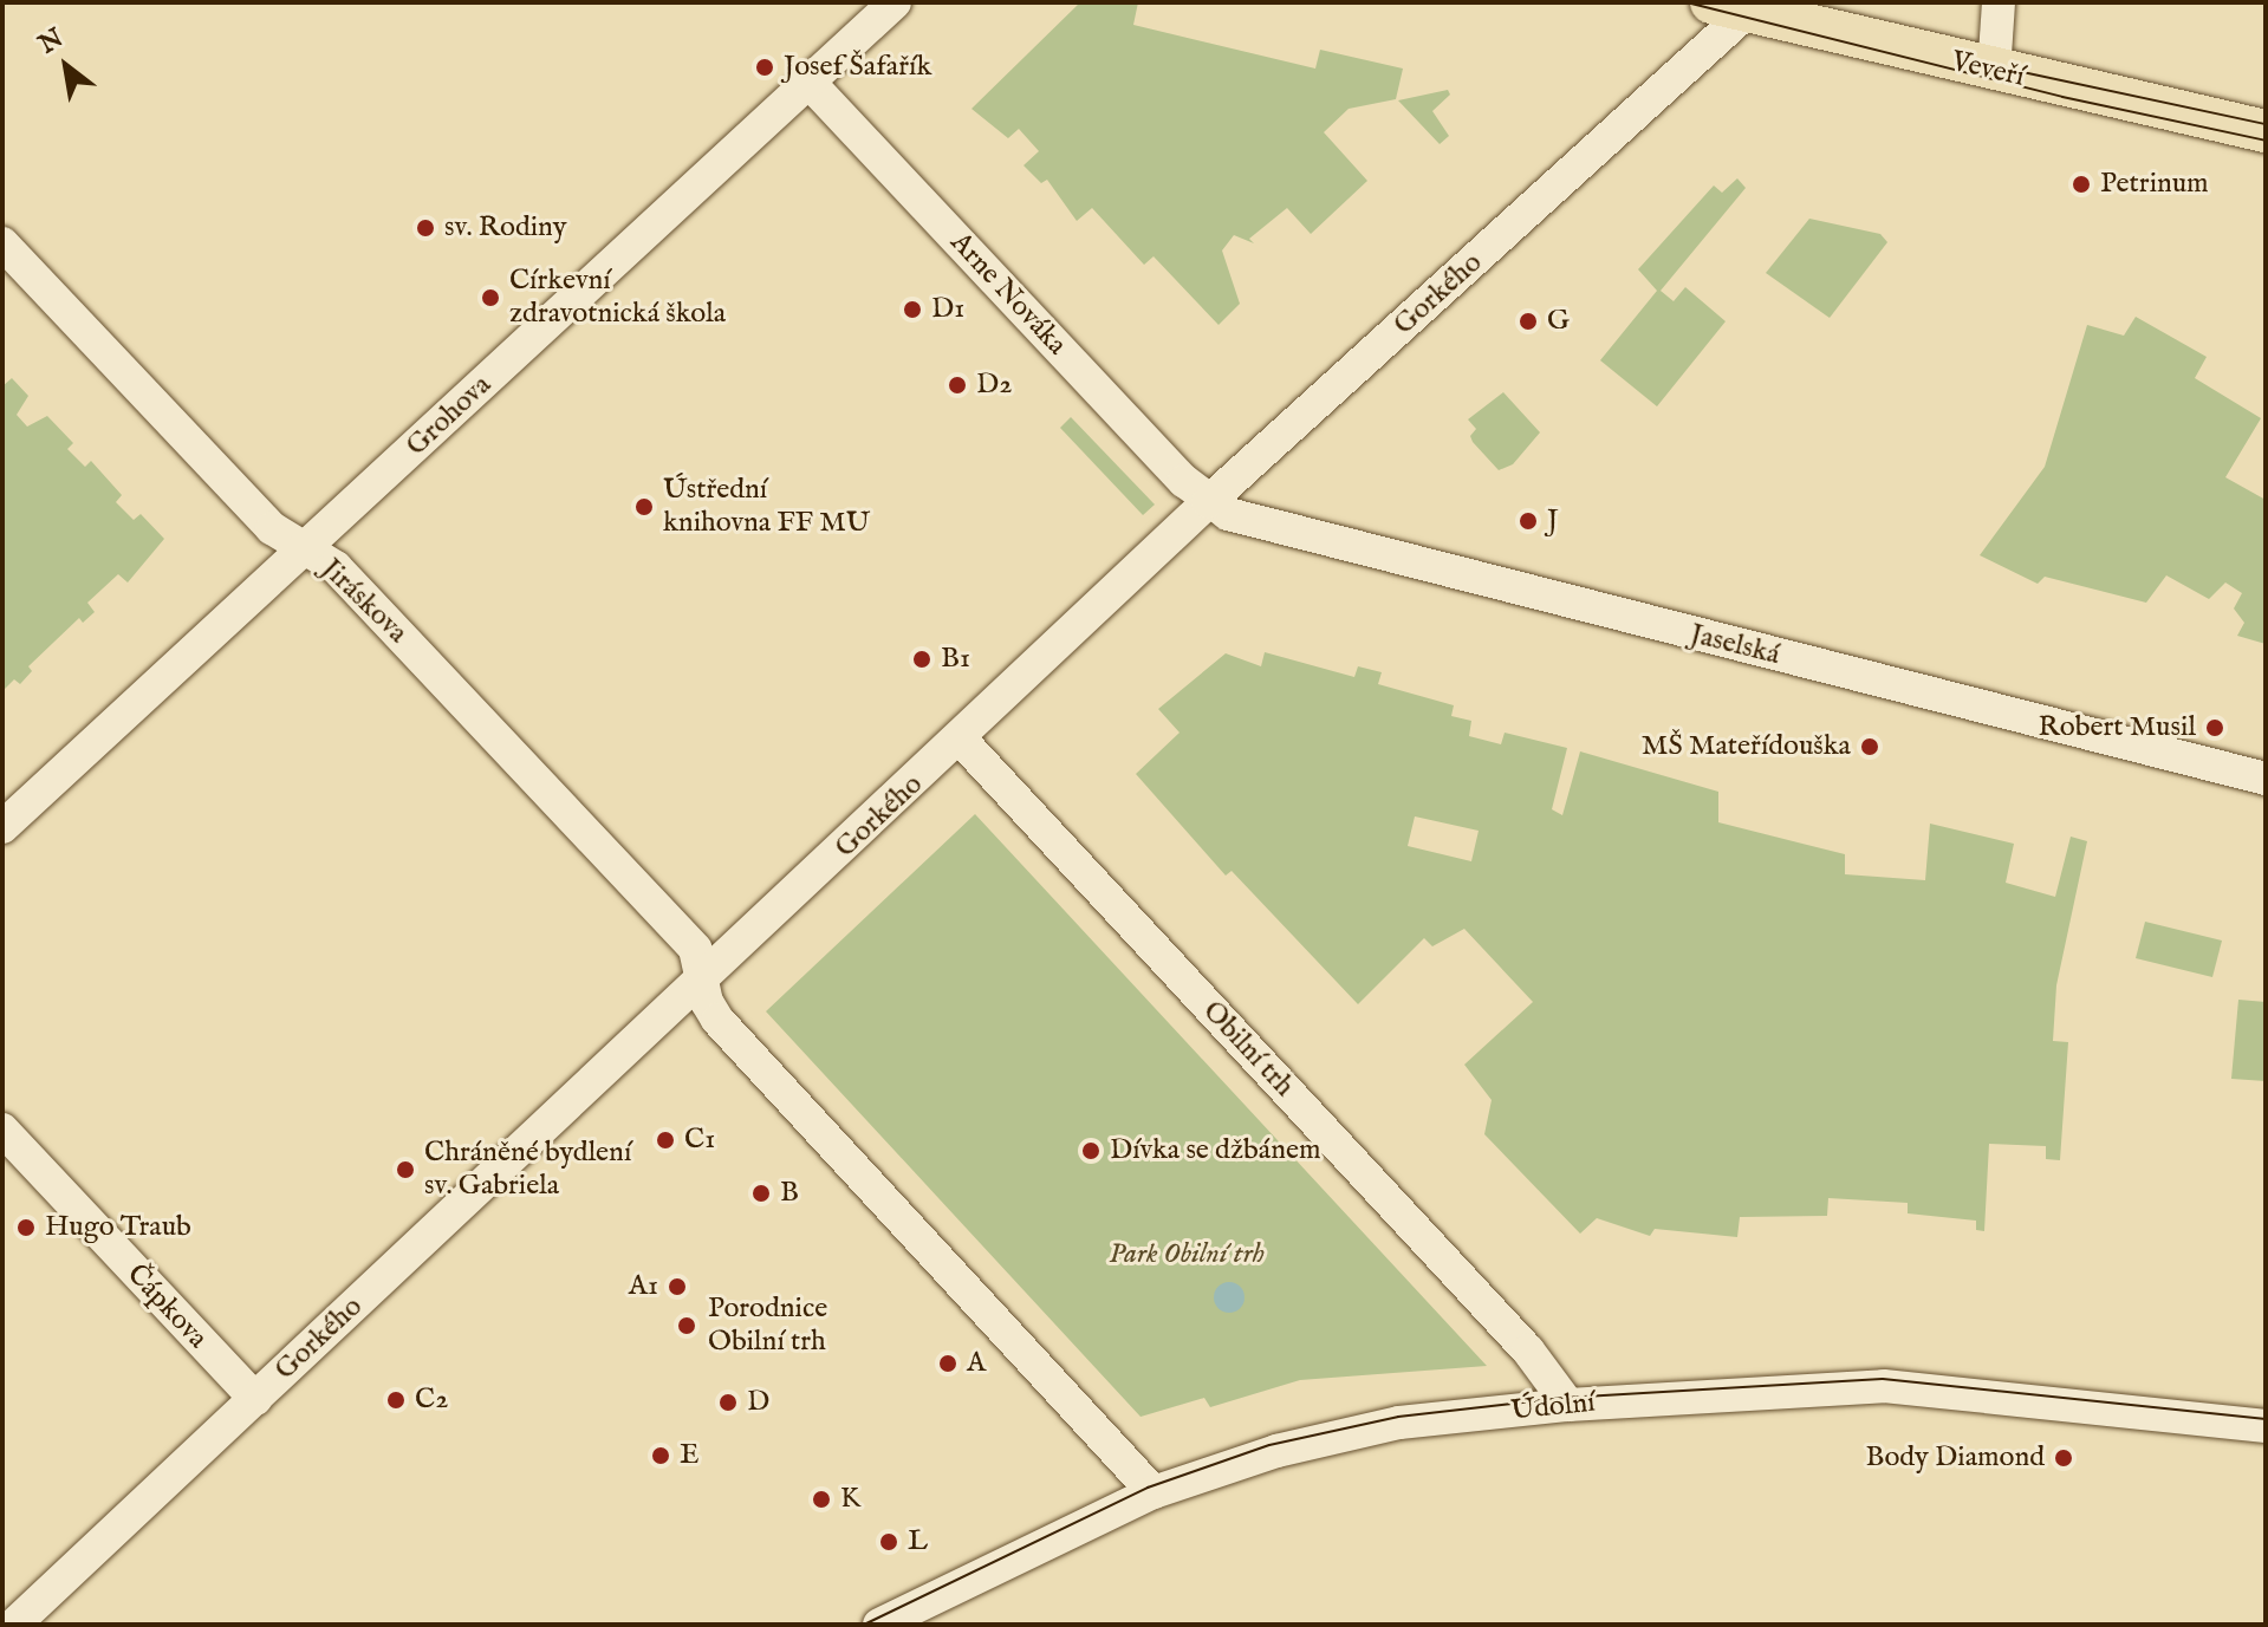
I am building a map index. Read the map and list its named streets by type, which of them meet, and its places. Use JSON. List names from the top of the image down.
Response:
{
  "streets": {
    "main road": ["Veveří"],
    "street": [
      "Arne Nováka",
      "Gorkého",
      "Grohova",
      "Jiráskova",
      "Jaselská",
      "Obilní trh",
      "Čápkova",
      "Údolní"
    ]
  },
  "crossings": [
    ["Veveří", "Gorkého"],
    ["Arne Nováka", "Gorkého"],
    ["Arne Nováka", "Grohova"],
    ["Arne Nováka", "Jaselská"],
    ["Gorkého", "Jiráskova"],
    ["Gorkého", "Jaselská"],
    ["Gorkého", "Obilní trh"],
    ["Gorkého", "Čápkova"],
    ["Grohova", "Jiráskova"],
    ["Obilní trh", "Údolní"]
  ],
  "parks": ["Park Obilní trh"],
  "places": [
    "Josef Šafařík",
    "Petrinum",
    "sv. Rodiny",
    "Církevní zdravotnická škola",
    "D1",
    "G",
    "D2",
    "Ústřední knihovna FF MU",
    "J",
    "B1",
    "Robert Musil",
    "MŠ Mateřídouška",
    "C1",
    "Dívka se džbánem",
    "Chráněné bydlení sv. Gabriela",
    "B",
    "Hugo Traub",
    "A1",
    "Porodnice Obilní trh",
    "A",
    "C2",
    "D",
    "E",
    "Body Diamond",
    "K",
    "L"
  ],
  "north": "top left"
}
